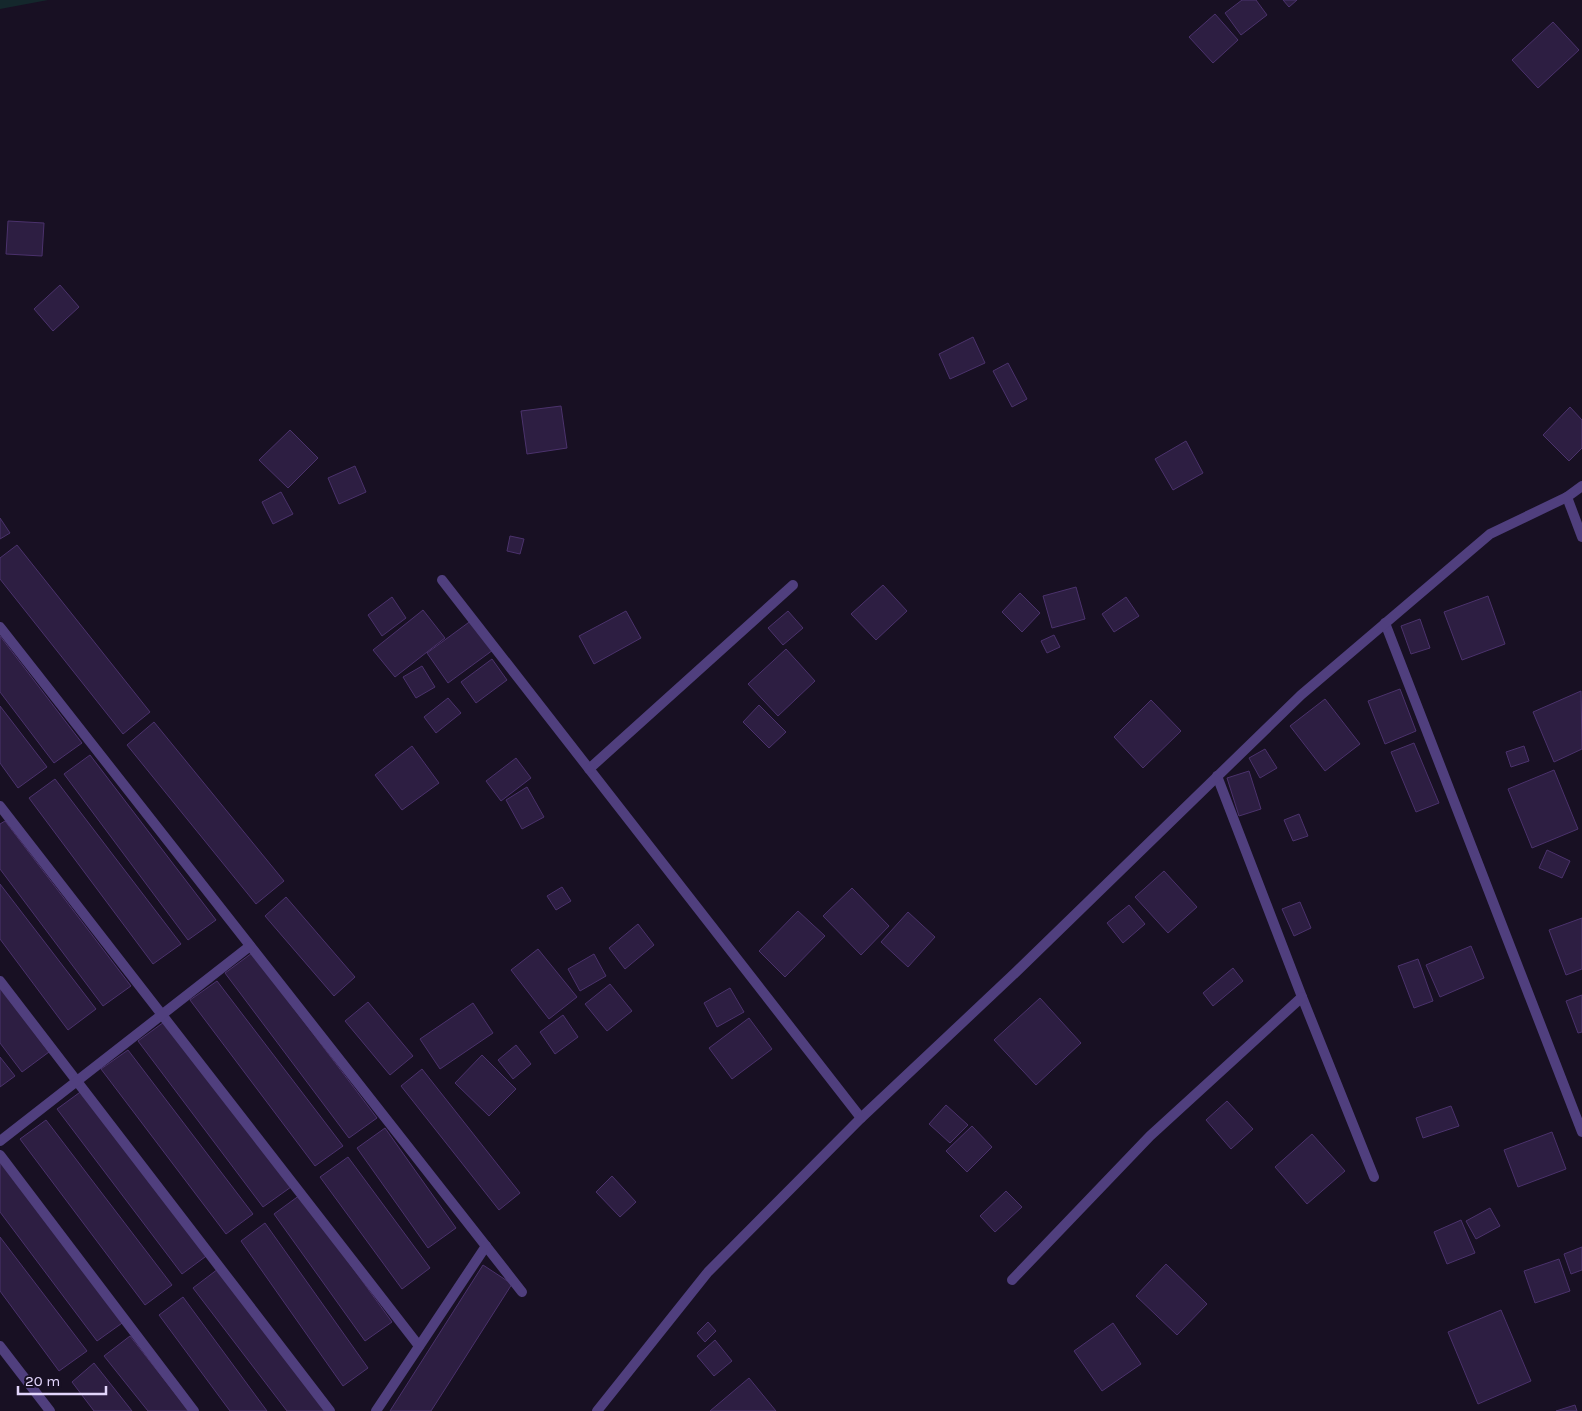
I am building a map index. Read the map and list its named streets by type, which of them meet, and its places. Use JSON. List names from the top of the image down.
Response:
{
  "scale_bar": "20 m"
}
